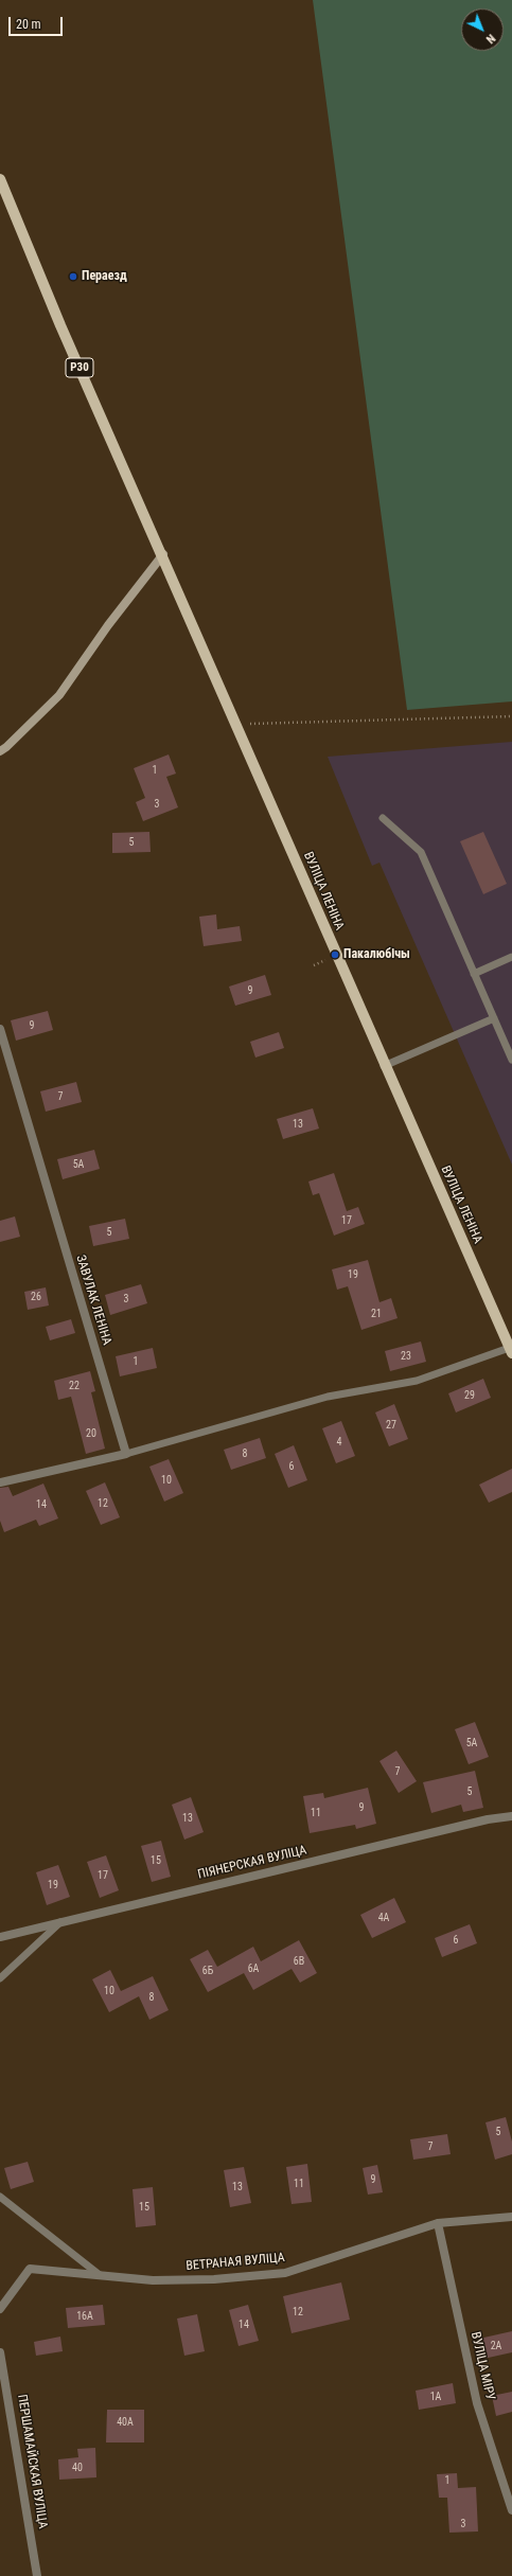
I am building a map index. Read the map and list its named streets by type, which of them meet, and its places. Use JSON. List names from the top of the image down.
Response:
{
  "streets": {
    "main road": ["Р30", "ВУЛІЦА ЛЕНІНА"],
    "street": [
      "ЗАВУЛАК ЛЕНІНА",
      "ПІЯНЕРСКАЯ ВУЛІЦА",
      "ВЕТРАНАЯ ВУЛІЦА",
      "ВУЛІЦА МІРУ",
      "ПЕРШАМАЙСКАЯ ВУЛІЦА"
    ]
  },
  "crossings": [
    ["Р30", "ВУЛІЦА ЛЕНІНА"],
    ["ВЕТРАНАЯ ВУЛІЦА", "ВУЛІЦА МІРУ"]
  ],
  "places": ["Пераезд", "Пакалюбічы"],
  "house_numbers": [
    "1",
    "3",
    "5",
    "9",
    "9",
    "7",
    "13",
    "5А",
    "17",
    "5",
    "19",
    "26",
    "3",
    "21",
    "23",
    "1",
    "22",
    "29",
    "27",
    "20",
    "4",
    "8",
    "6",
    "10",
    "12",
    "14",
    "5А",
    "7",
    "5",
    "9",
    "11",
    "13",
    "15",
    "17",
    "19",
    "4А",
    "6",
    "6В",
    "6А",
    "6Б",
    "10",
    "8",
    "5",
    "7",
    "9",
    "11",
    "13",
    "15",
    "12",
    "16А",
    "14",
    "2А",
    "1А",
    "40А",
    "40",
    "1",
    "3"
  ],
  "scale_bar": "20 m",
  "north": "bottom right"
}
